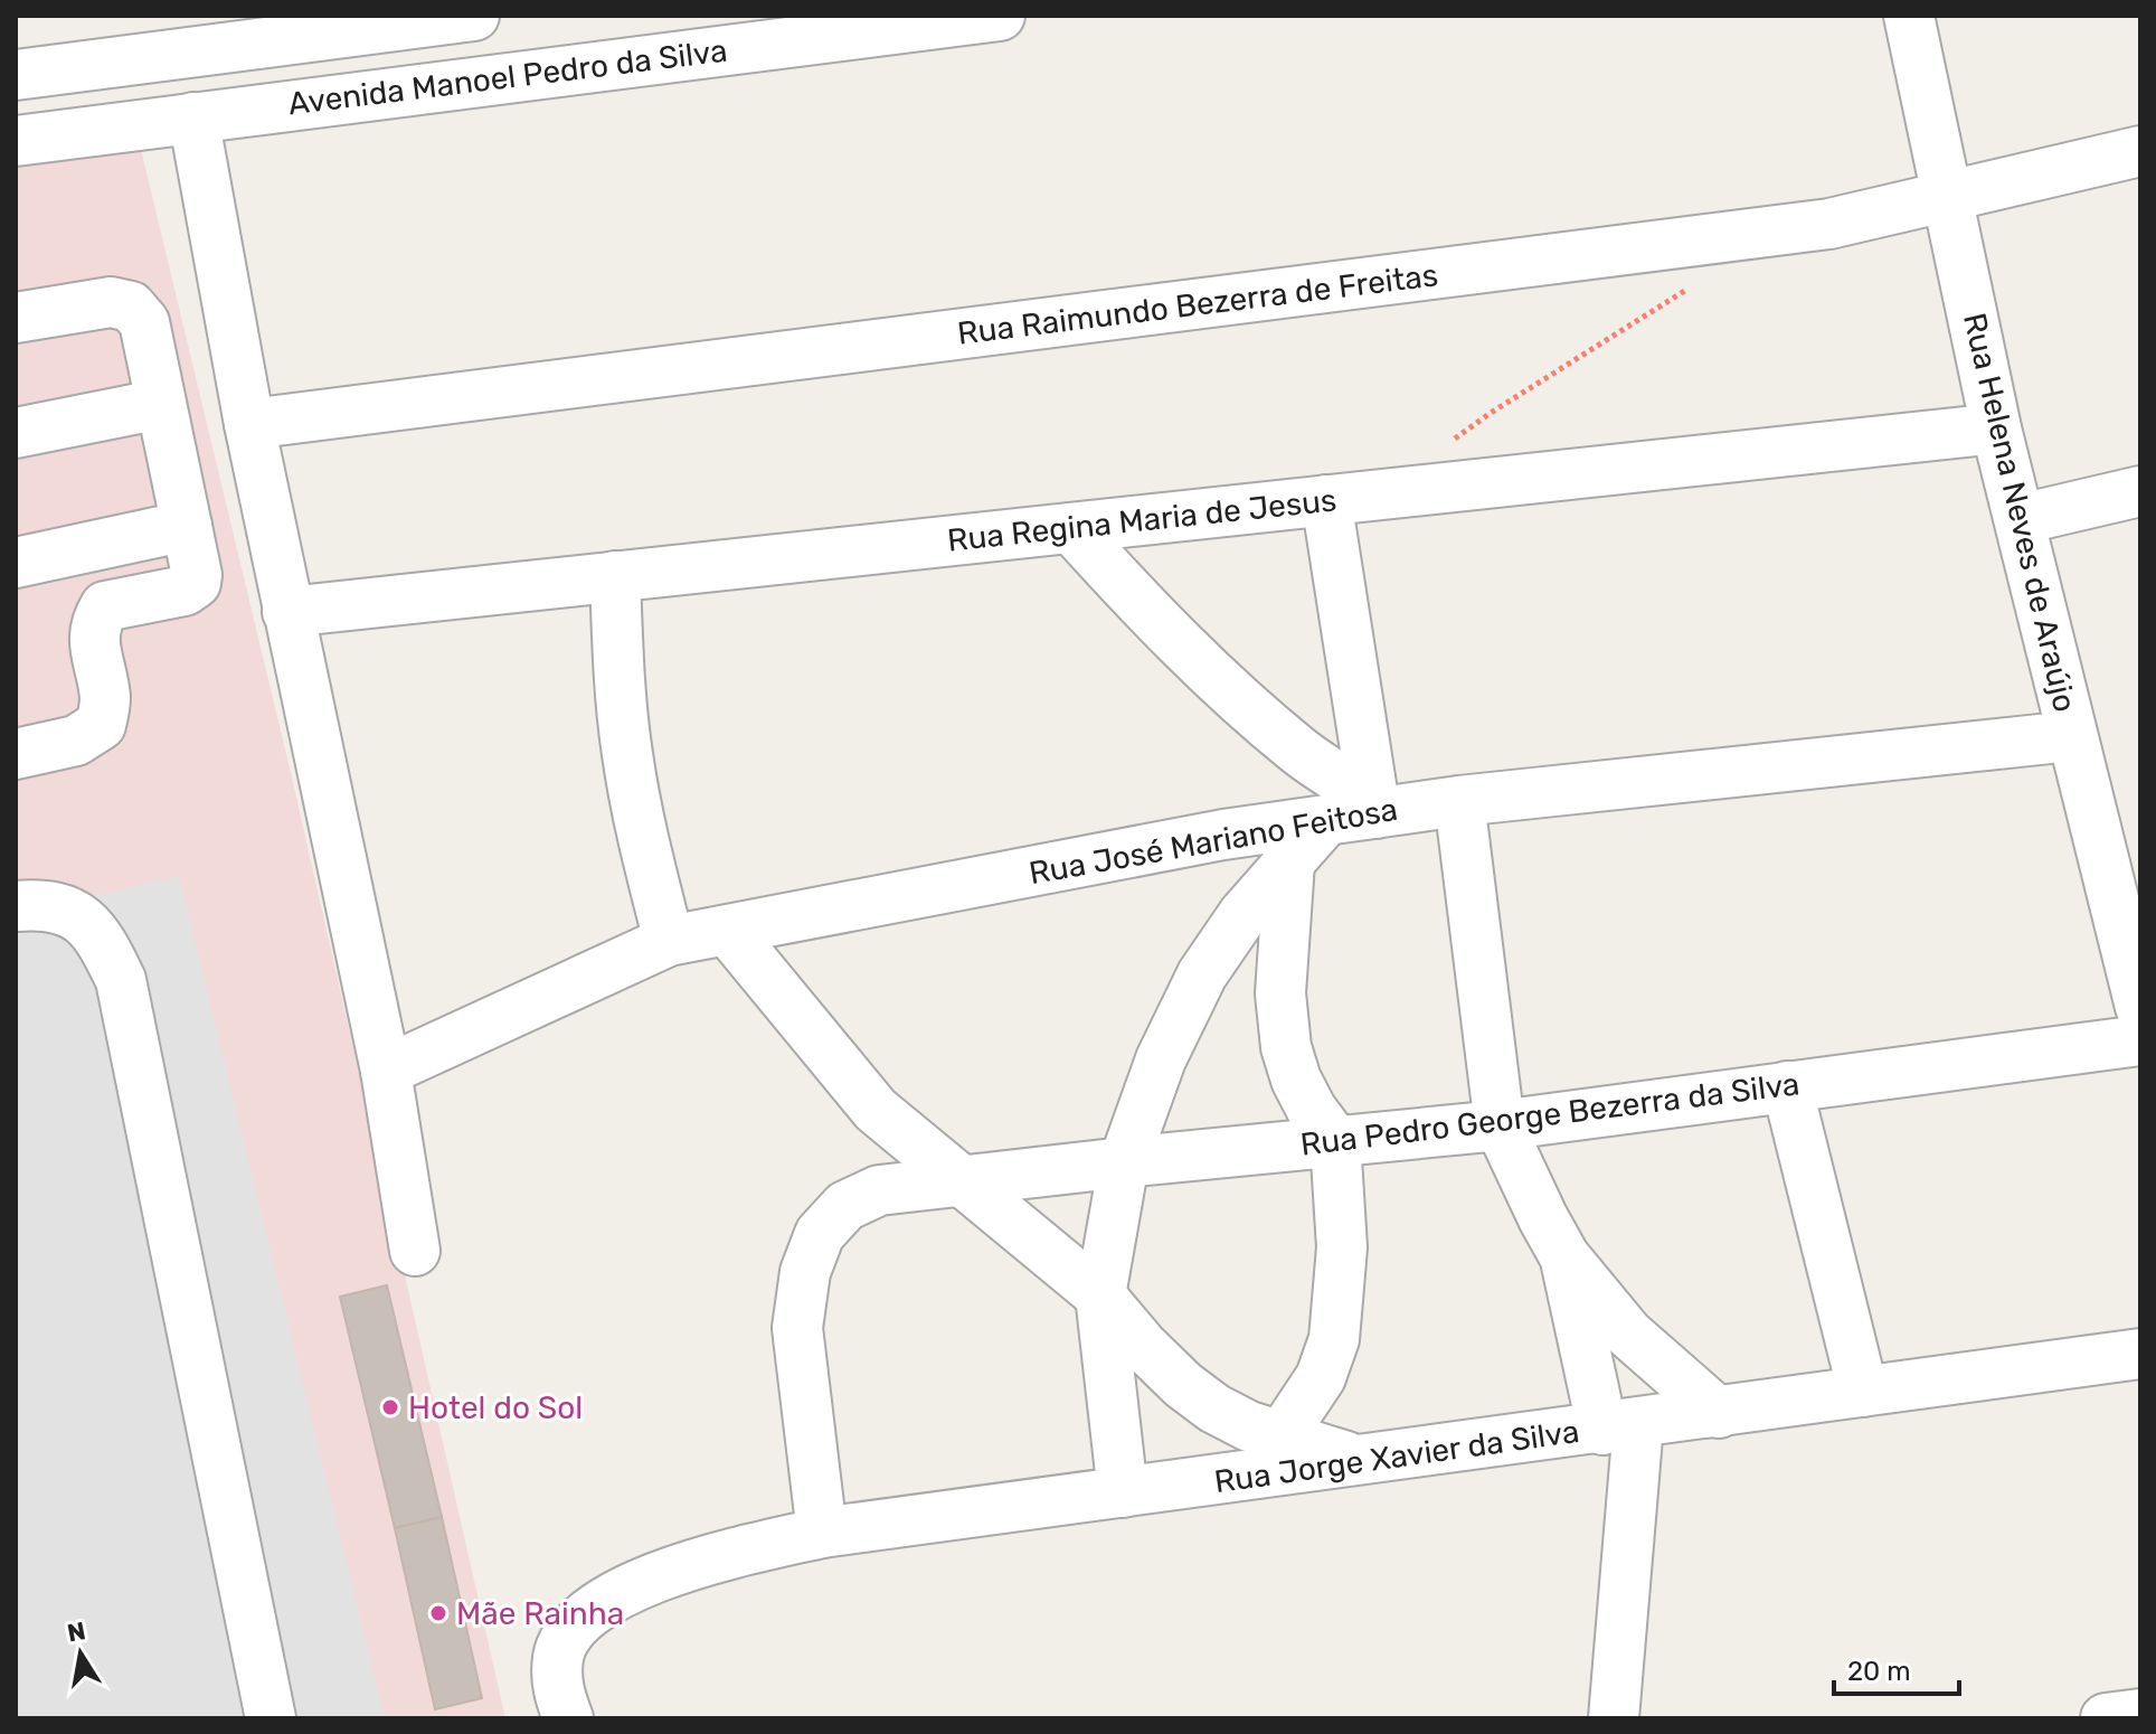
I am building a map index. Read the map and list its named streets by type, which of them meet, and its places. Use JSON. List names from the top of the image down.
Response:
{
  "streets": {
    "street": [
      "Avenida Manoel Pedro da Silva",
      "Rua Raimundo Bezerra de Freitas",
      "Rua Helena Neves de Araújo",
      "Rua Regina Maria de Jesus",
      "Rua José Mariano Feitosa",
      "Rua Pedro George Bezerra da Silva",
      "Rua Jorge Xavier da Silva"
    ]
  },
  "crossings": [
    ["Rua Raimundo Bezerra de Freitas", "Rua Helena Neves de Araújo"],
    ["Rua Helena Neves de Araújo", "Rua Regina Maria de Jesus"],
    ["Rua Helena Neves de Araújo", "Rua José Mariano Feitosa"],
    ["Rua Pedro George Bezerra da Silva", "Rua Jorge Xavier da Silva"]
  ],
  "places": ["Hotel do Sol", "Mãe Rainha"],
  "scale_bar": "20 m",
  "north": "top"
}
